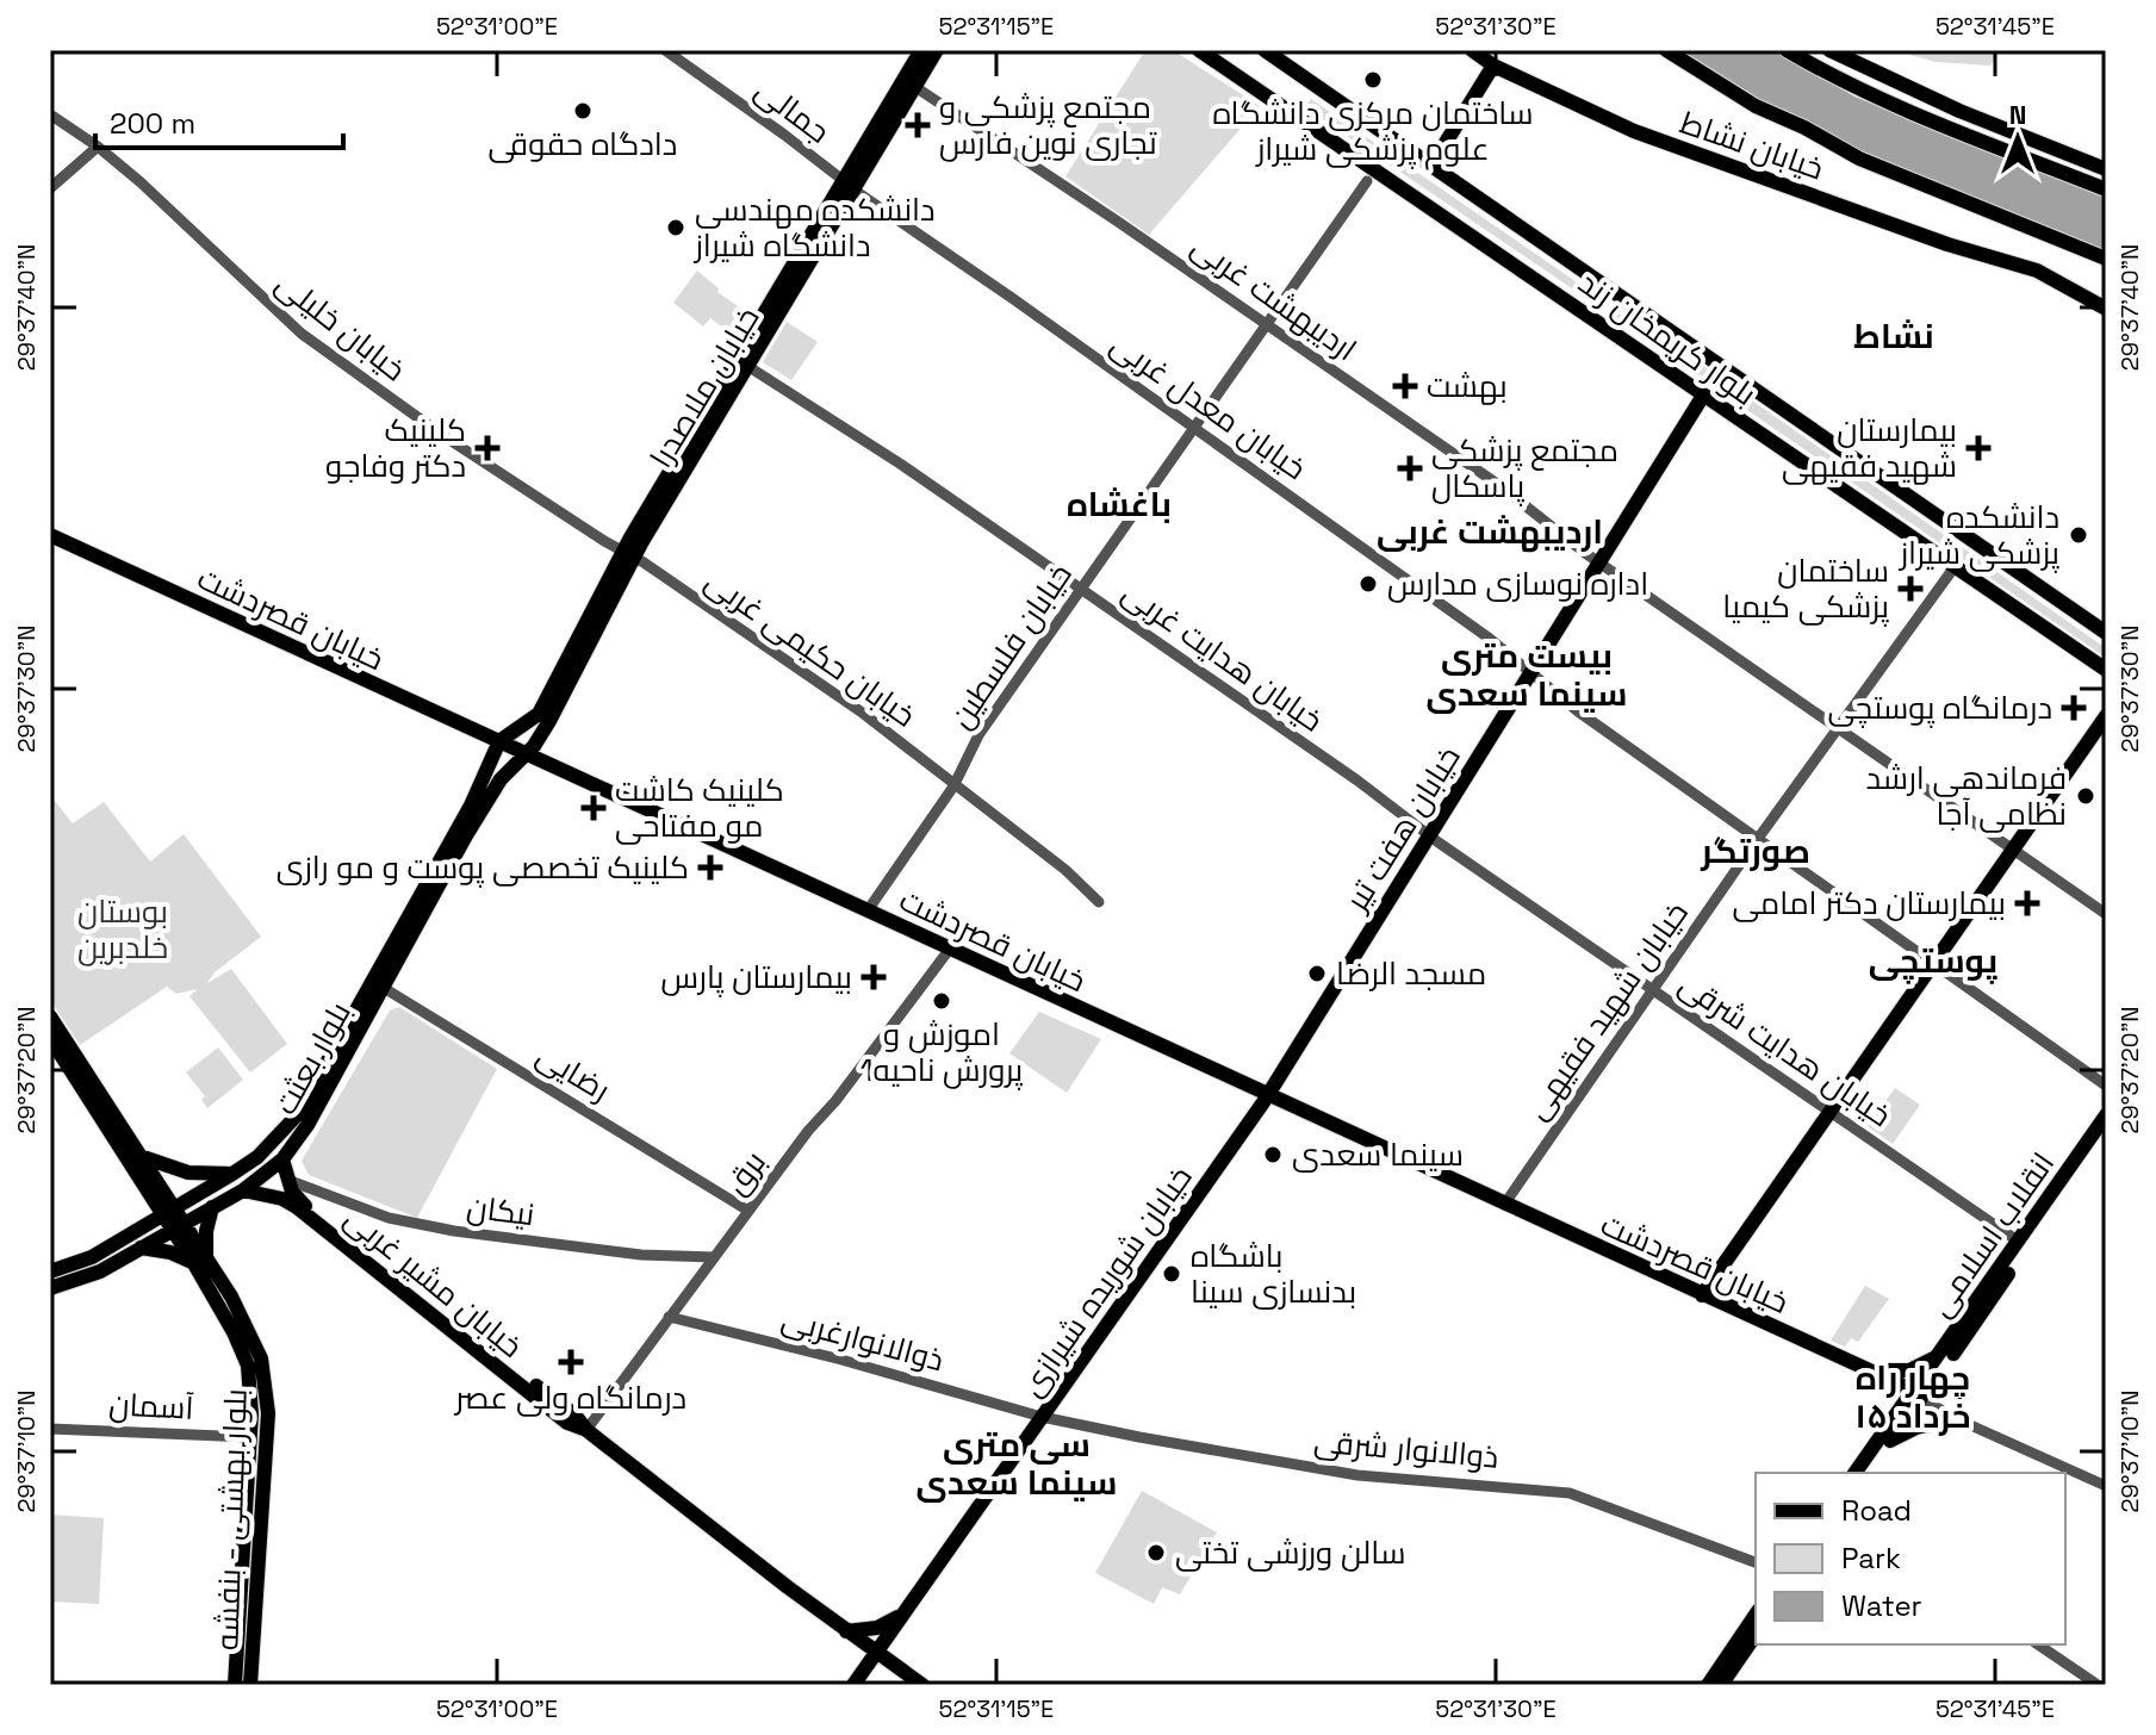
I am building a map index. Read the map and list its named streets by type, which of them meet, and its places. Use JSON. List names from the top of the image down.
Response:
{
  "streets": {
    "main road": [
      "خیابان نشاط",
      "بلوار کریمخان زند",
      "خیابان ملاصدرا",
      "خیابان قصردشت",
      "خیابان هفت تیر",
      "بلوار بعثت",
      "انقلاب اسلامی",
      "خیابان شوریده شیرازی",
      "خیابان مشیر غربی",
      "بلوار بهشتی - بنفشه"
    ],
    "street": [
      "جمالی",
      "اردیبهشت غربی",
      "خیابان خلیلی",
      "خیابان معدل غربی",
      "خیابان فلسطین",
      "خیابان حکیمی غربی",
      "خیابان هدایت غربی",
      "خیابان شهید فقیهی",
      "خیابان هدایت شرقی",
      "رضایی",
      "برق",
      "نیکان",
      "ذوالانوارغربی",
      "آسمان",
      "ذوالانوار شرقی"
    ]
  },
  "crossings": [
    ["جمالی", "خیابان ملاصدرا"],
    ["جمالی", "خیابان معدل غربی"],
    ["اردیبهشت غربی", "خیابان ملاصدرا"],
    ["اردیبهشت غربی", "خیابان فلسطین"],
    ["اردیبهشت غربی", "خیابان هفت تیر"],
    ["اردیبهشت غربی", "خیابان شهید فقیهی"],
    ["خیابان خلیلی", "خیابان ملاصدرا"],
    ["خیابان خلیلی", "خیابان حکیمی غربی"],
    ["بلوار کریمخان زند", "خیابان هفت تیر"],
    ["بلوار کریمخان زند", "خیابان شهید فقیهی"],
    ["خیابان ملاصدرا", "خیابان معدل غربی"],
    ["خیابان ملاصدرا", "خیابان قصردشت"],
    ["خیابان ملاصدرا", "خیابان حکیمی غربی"],
    ["خیابان ملاصدرا", "خیابان هدایت غربی"],
    ["خیابان ملاصدرا", "بلوار بعثت"],
    ["خیابان معدل غربی", "خیابان فلسطین"],
    ["خیابان معدل غربی", "خیابان هفت تیر"],
    ["خیابان معدل غربی", "خیابان شهید فقیهی"],
    ["خیابان قصردشت", "خیابان فلسطین"],
    ["خیابان قصردشت", "خیابان هفت تیر"],
    ["خیابان قصردشت", "خیابان شهید فقیهی"],
    ["خیابان قصردشت", "بلوار بعثت"],
    ["خیابان قصردشت", "برق"],
    ["خیابان قصردشت", "انقلاب اسلامی"],
    ["خیابان قصردشت", "خیابان شوریده شیرازی"],
    ["خیابان فلسطین", "خیابان حکیمی غربی"],
    ["خیابان فلسطین", "خیابان هدایت غربی"],
    ["خیابان هدایت غربی", "خیابان هفت تیر"],
    ["خیابان هدایت غربی", "خیابان هدایت شرقی"],
    ["خیابان هفت تیر", "خیابان هدایت شرقی"],
    ["خیابان هفت تیر", "خیابان شوریده شیرازی"],
    ["خیابان شهید فقیهی", "خیابان هدایت شرقی"],
    ["خیابان هدایت شرقی", "انقلاب اسلامی"],
    ["بلوار بعثت", "رضایی"],
    ["بلوار بعثت", "بلوار بهشتی - بنفشه"],
    ["رضایی", "برق"],
    ["برق", "نیکان"],
    ["برق", "خیابان مشیر غربی"],
    ["برق", "ذوالانوارغربی"],
    ["نیکان", "خیابان مشیر غربی"],
    ["خیابان شوریده شیرازی", "خیابان مشیر غربی"],
    ["خیابان شوریده شیرازی", "ذوالانوارغربی"],
    ["خیابان شوریده شیرازی", "ذوالانوار شرقی"],
    ["ذوالانوارغربی", "ذوالانوار شرقی"],
    ["آسمان", "بلوار بهشتی - بنفشه"]
  ],
  "districts": [
    "نشاط",
    "باغشاه",
    "اردیبهشت غربی",
    "بیست متری سینما سعدی",
    "صورتگر",
    "پوستچی",
    "چهار راه ۱۵ خرداد",
    "سی متری سینما سعدی"
  ],
  "parks": ["بوستان خلدبرین"],
  "places": {
    "other": [
      "ساختمان مرکزی دانشگاه علوم پزشکی شیراز",
      "دادگاه حقوقی",
      "دانشکده مهندسی دانشگاه شیراز",
      "دانشکده پزشکی شیراز",
      "اداره نوسازی مدارس",
      "فرماندهی ارشد نظامی آجا",
      "مسجد الرضا",
      "اموزش و پرورش ناحیه1",
      "سینما سعدی",
      "باشگاه بدنسازی سینا",
      "سالن ورزشی تختی"
    ],
    "health": [
      "مجتمع پزشکی و تجاری نوین فارس",
      "بهشت",
      "کلینیک دکتر وفاجو",
      "بیمارستان شهید فقیهی",
      "مجتمع پزشکی پاسکال",
      "ساختمان پزشکی کیمیا",
      "درمانگاه پوستچی",
      "کلینیک کاشت مو مفتاحی",
      "کلینیک تخصصی پوست و مو رازی",
      "بیمارستان دکتر امامی",
      "بیمارستان پارس",
      "درمانگاه ولی عصر"
    ]
  },
  "legend": ["Road", "Park", "Water"],
  "scale_bar": "200 m",
  "north": "top",
  "coordinates": [
    "52°31'00\"E",
    "52°31'15\"E",
    "52°31'30\"E",
    "52°31'45\"E",
    "29°37'40\"N",
    "29°37'30\"N",
    "29°37'20\"N",
    "29°37'10\"N"
  ]
}
